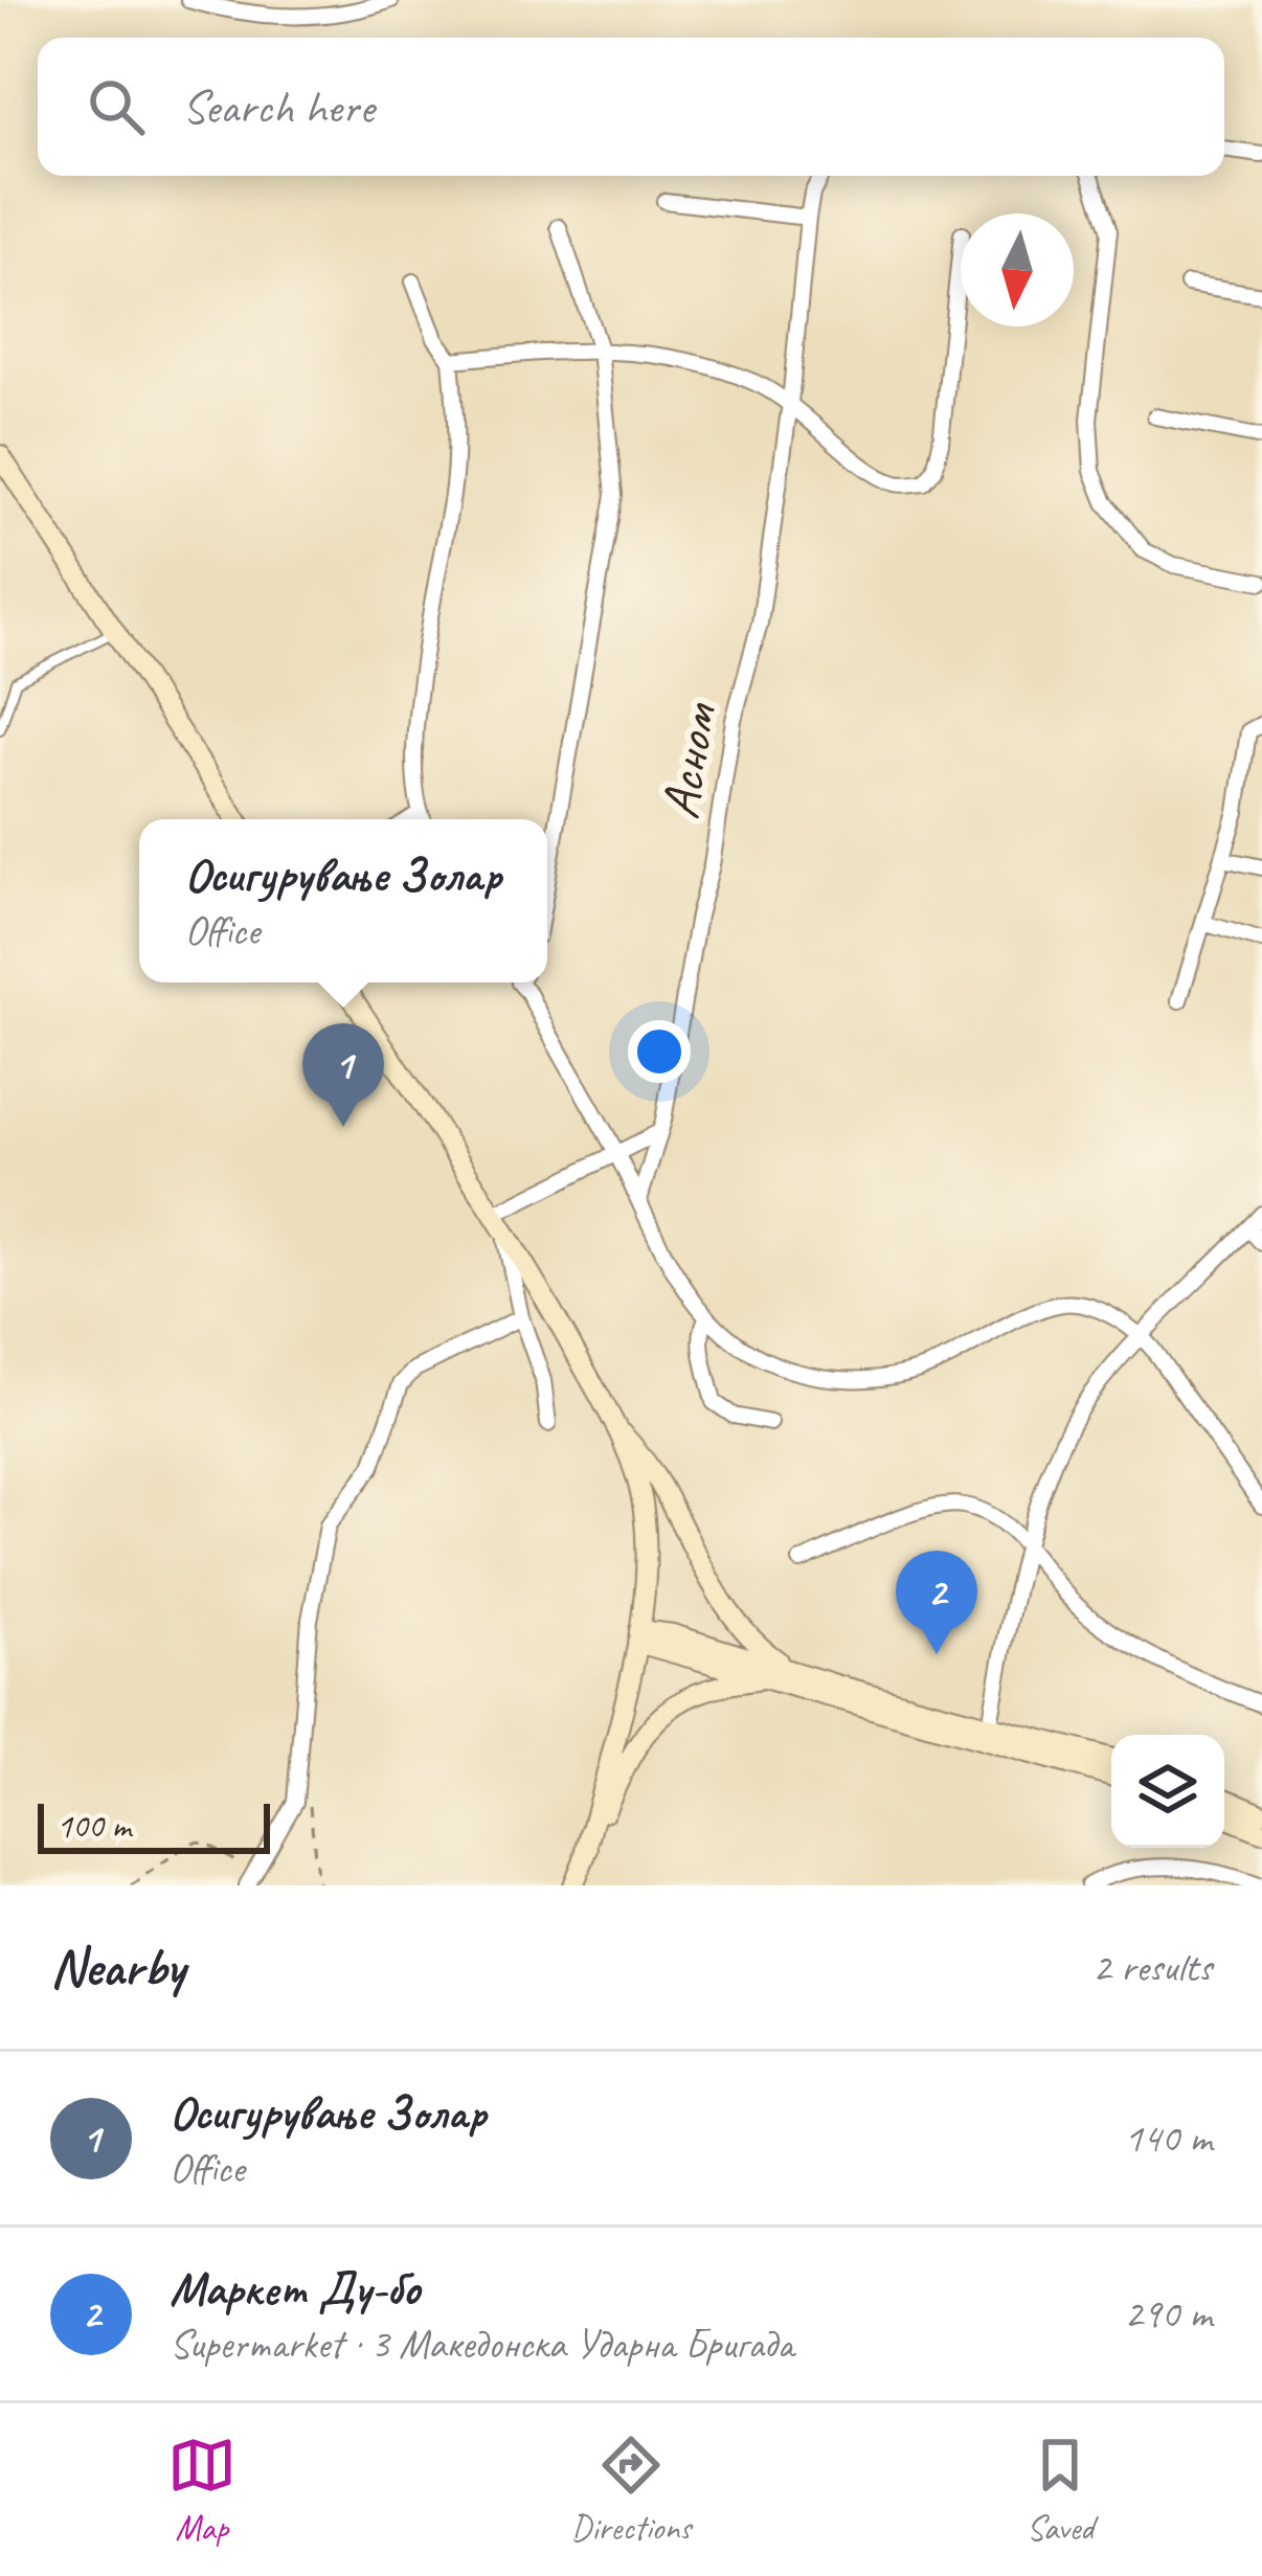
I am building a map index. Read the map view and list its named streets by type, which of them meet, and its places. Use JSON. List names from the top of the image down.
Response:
{
  "streets": {
    "street": ["Асном"]
  },
  "scale_bar": "100 m",
  "north": "bottom",
  "page": {
    "search": "Search here",
    "popup": ["Осигурување Золар", "Office"],
    "pins": ["1", "2"],
    "scale": "100 m",
    "heading": ["Nearby", "2 results"],
    "list": [
      {
        "mark": "1",
        "name": "Осигурување Золар",
        "note": "Office",
        "value": "140 m"
      },
      {
        "mark": "2",
        "name": "Маркет Ду-бо",
        "note": "Supermarket · 3 Македонска Ударна Бригада",
        "value": "290 m"
      }
    ],
    "nav": ["Map", "Directions", "Saved"]
  }
}
